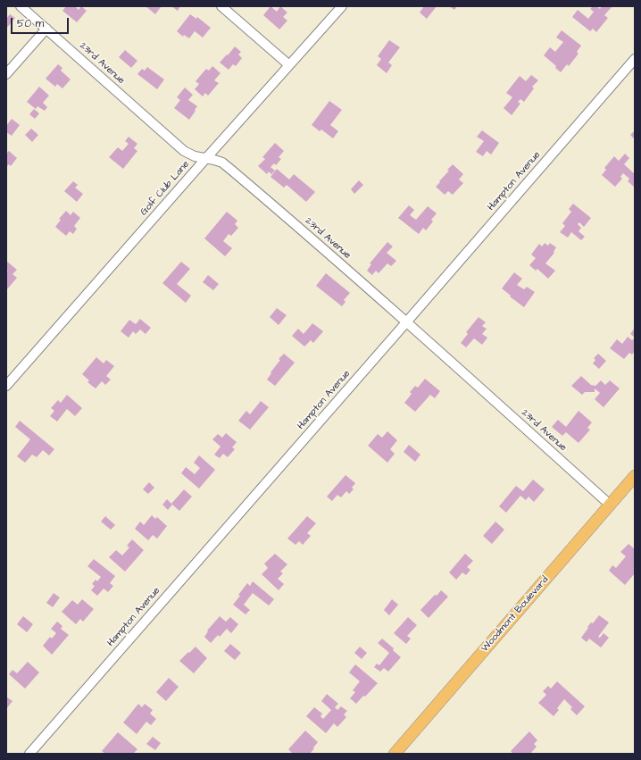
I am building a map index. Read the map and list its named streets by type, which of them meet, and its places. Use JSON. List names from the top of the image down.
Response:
{
  "streets": {
    "main road": ["Woodmont Boulevard"],
    "street": ["23rd Avenue", "Hampton Avenue", "Golf Club Lane"]
  },
  "crossings": [
    ["23rd Avenue", "Hampton Avenue"],
    ["23rd Avenue", "Golf Club Lane"],
    ["23rd Avenue", "Woodmont Boulevard"]
  ],
  "scale_bar": "50 m"
}
